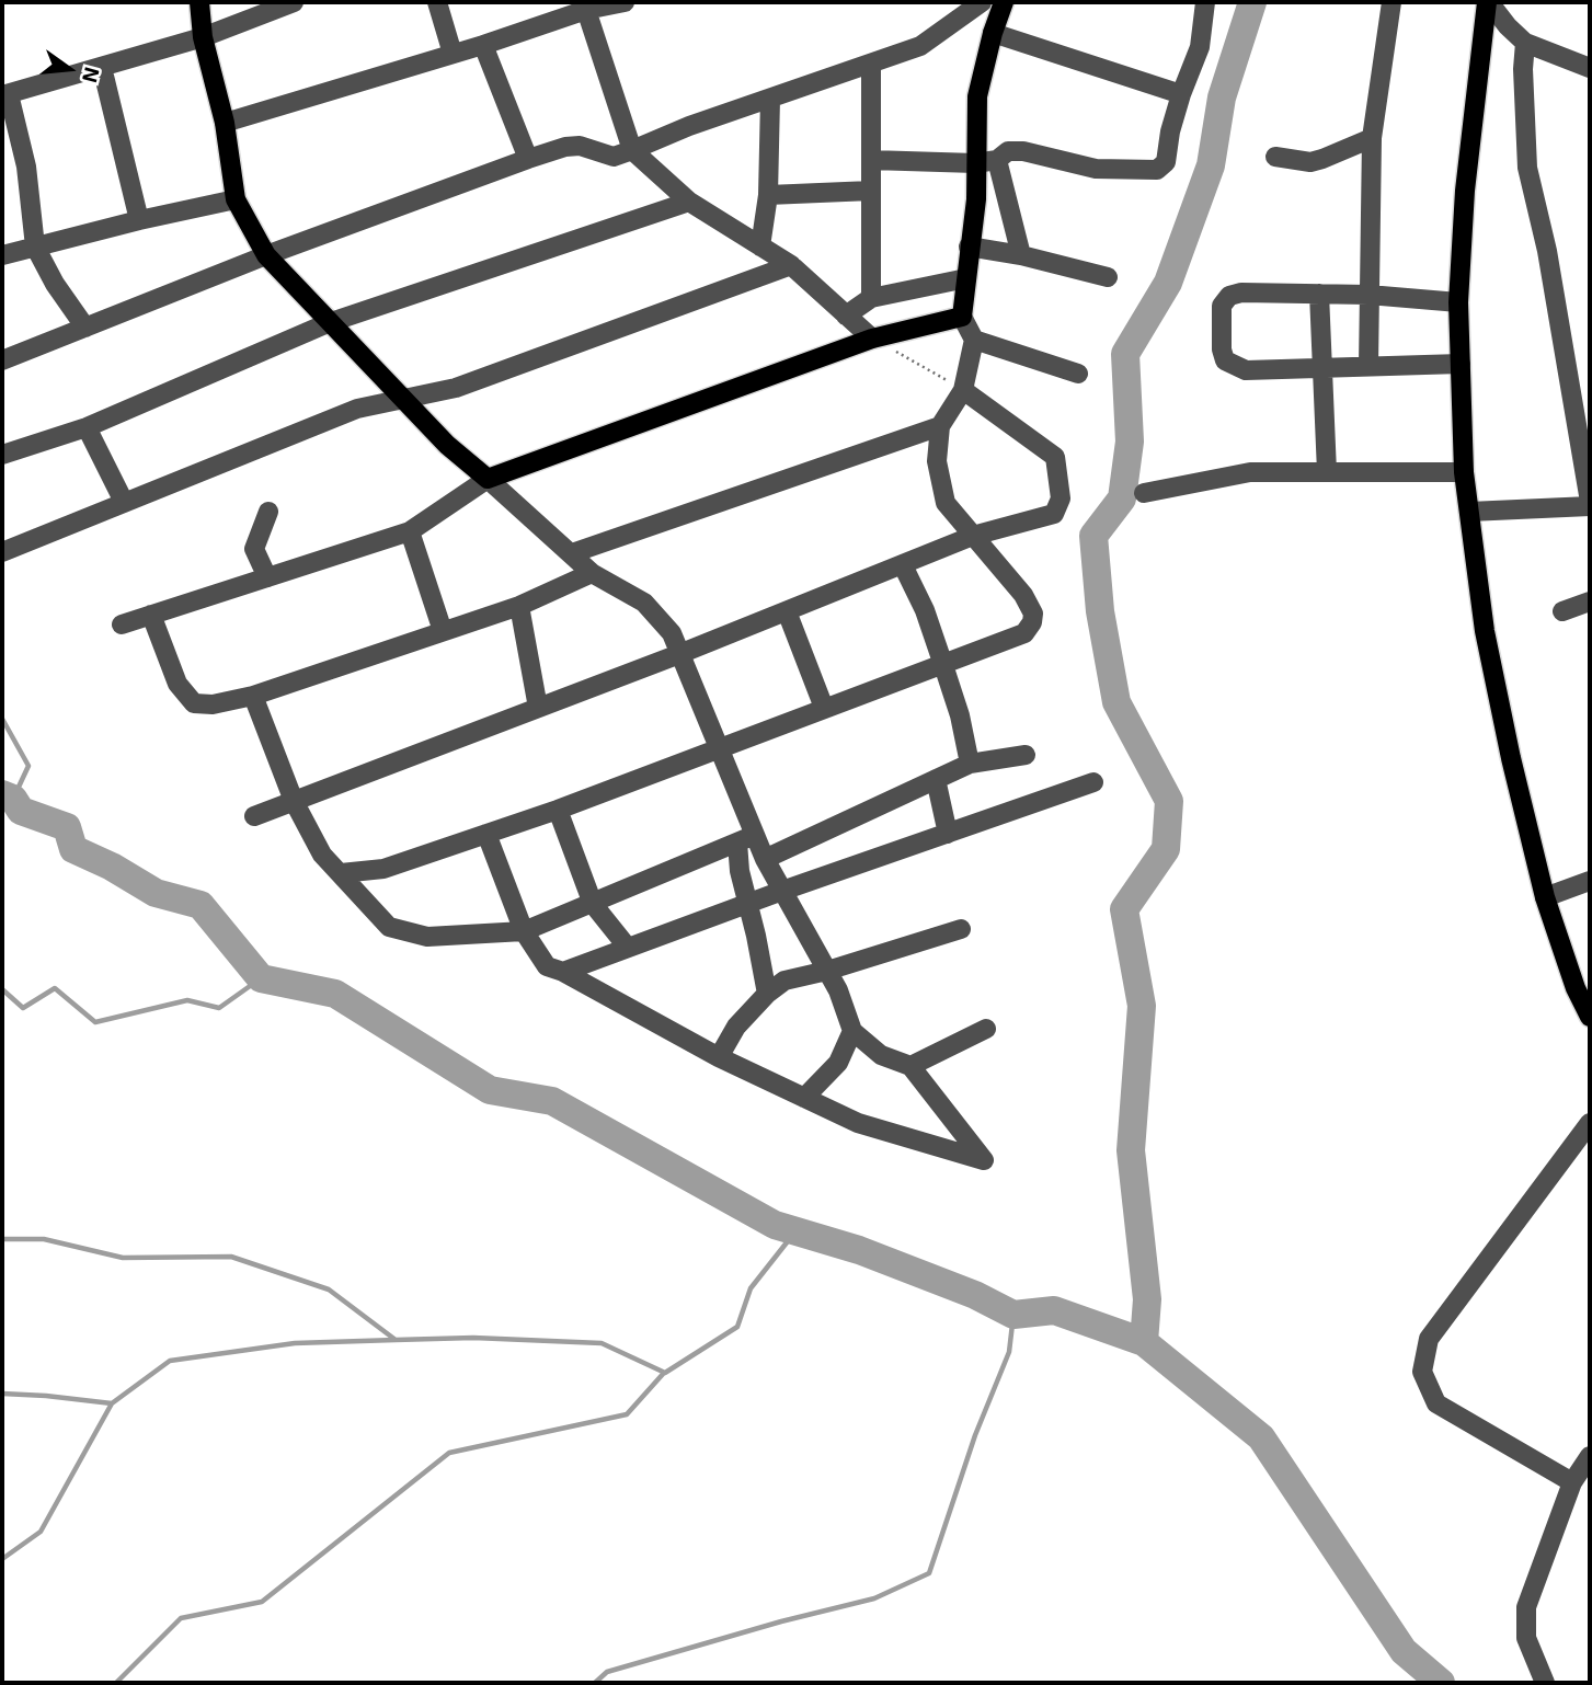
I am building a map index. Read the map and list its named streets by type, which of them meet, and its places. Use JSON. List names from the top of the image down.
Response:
{
  "north": "right"
}
